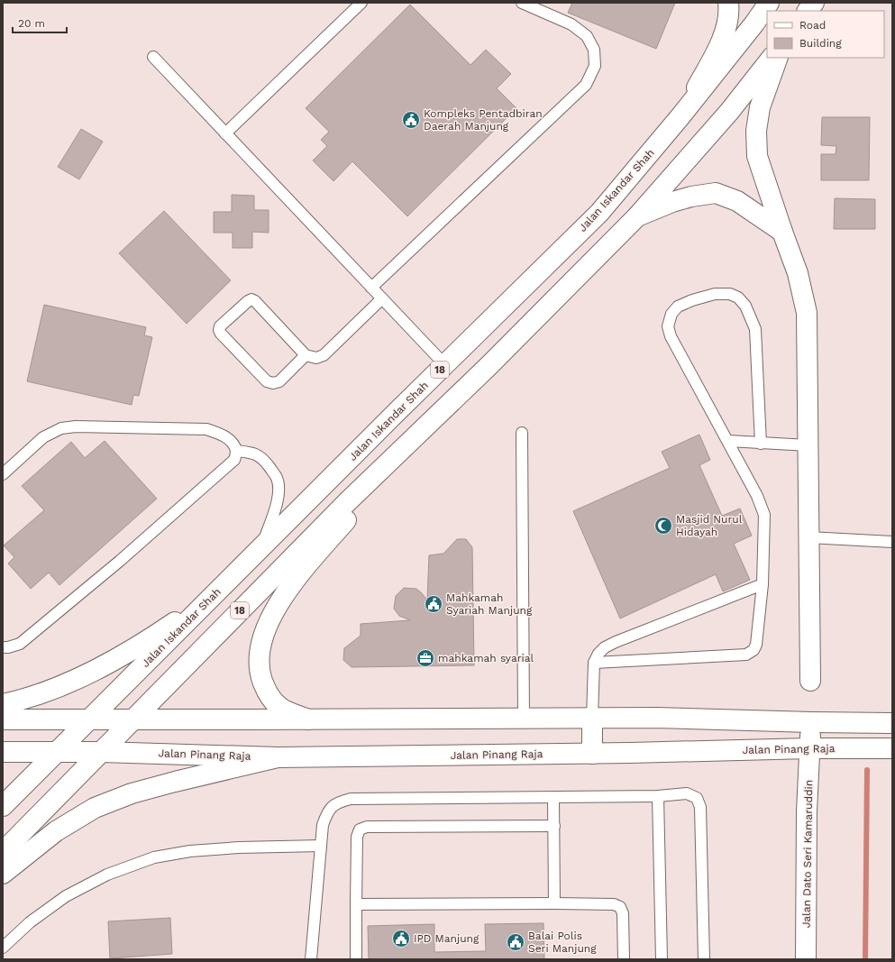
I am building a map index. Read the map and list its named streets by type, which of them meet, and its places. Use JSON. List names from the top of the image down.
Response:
{
  "streets": {
    "main road": [
      "Jalan Iskandar Shah",
      "18",
      "Jalan Pinang Raja",
      "Jalan Dato Seri Kamaruddin"
    ]
  },
  "crossings": [
    ["Jalan Iskandar Shah", "Jalan Pinang Raja"],
    ["18", "Jalan Pinang Raja"],
    ["Jalan Pinang Raja", "Jalan Dato Seri Kamaruddin"]
  ],
  "places": {
    "public building": [
      "Kompleks Pentadbiran Daerah Manjung",
      "Mahkamah Syariah Manjung",
      "IPD Manjung",
      "Balai Polis Seri Manjung"
    ],
    "mosque": ["Masjid Nurul Hidayah"],
    "office": ["mahkamah syarial"]
  },
  "legend": ["Road", "Building"],
  "scale_bar": "20 m"
}
